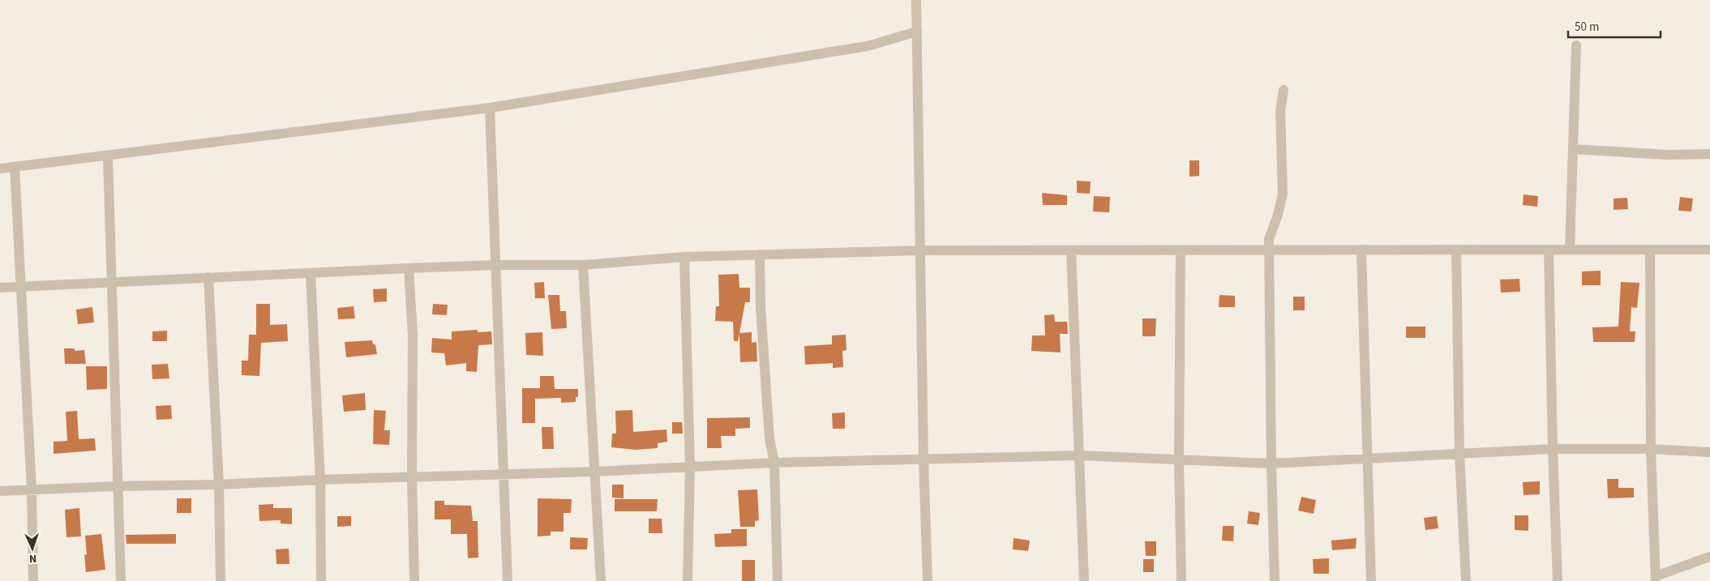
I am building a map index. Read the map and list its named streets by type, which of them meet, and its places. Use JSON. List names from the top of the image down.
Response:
{
  "scale_bar": "50 m",
  "north": "bottom"
}
